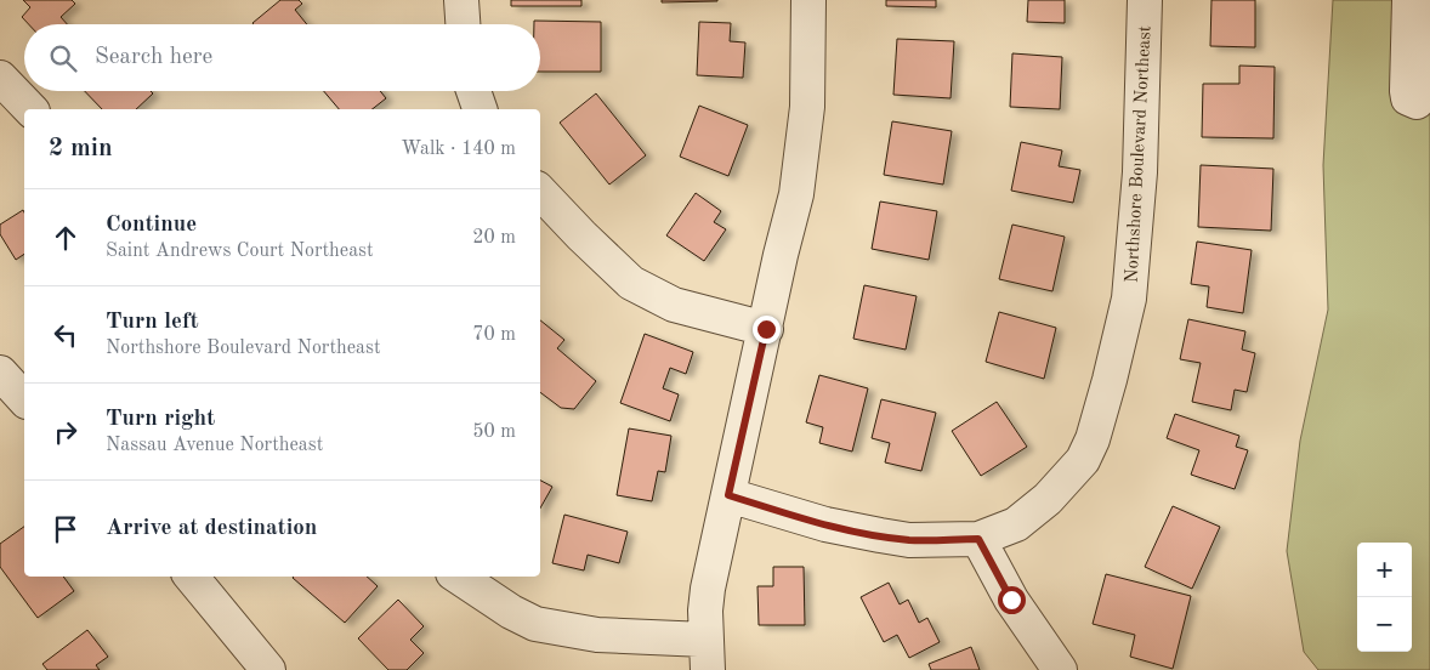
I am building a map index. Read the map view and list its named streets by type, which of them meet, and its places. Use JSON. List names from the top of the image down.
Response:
{
  "streets": {
    "street": ["Northshore Boulevard Northeast"]
  },
  "page": {
    "search": "Search here",
    "heading": ["2 min", "Walk · 140 m"],
    "list": [
      ["Continue", "Saint Andrews Court Northeast", "20 m"],
      ["Turn left", "Northshore Boulevard Northeast", "70 m"],
      ["Turn right", "Nassau Avenue Northeast", "50 m"],
      "Arrive at destination"
    ],
    "map_buttons": ["+", "−"]
  }
}
